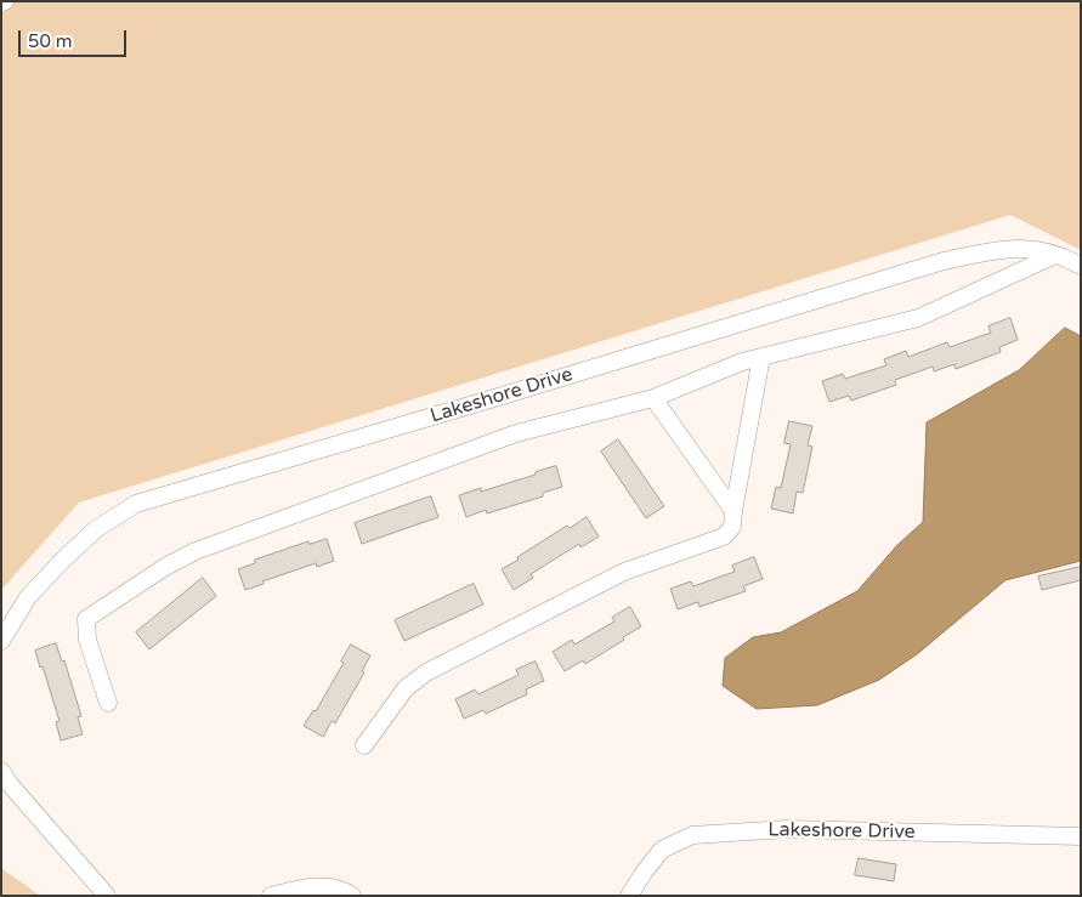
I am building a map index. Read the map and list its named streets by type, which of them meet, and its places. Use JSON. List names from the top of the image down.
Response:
{
  "streets": {
    "street": ["Lakeshore Drive"]
  },
  "scale_bar": "50 m"
}
